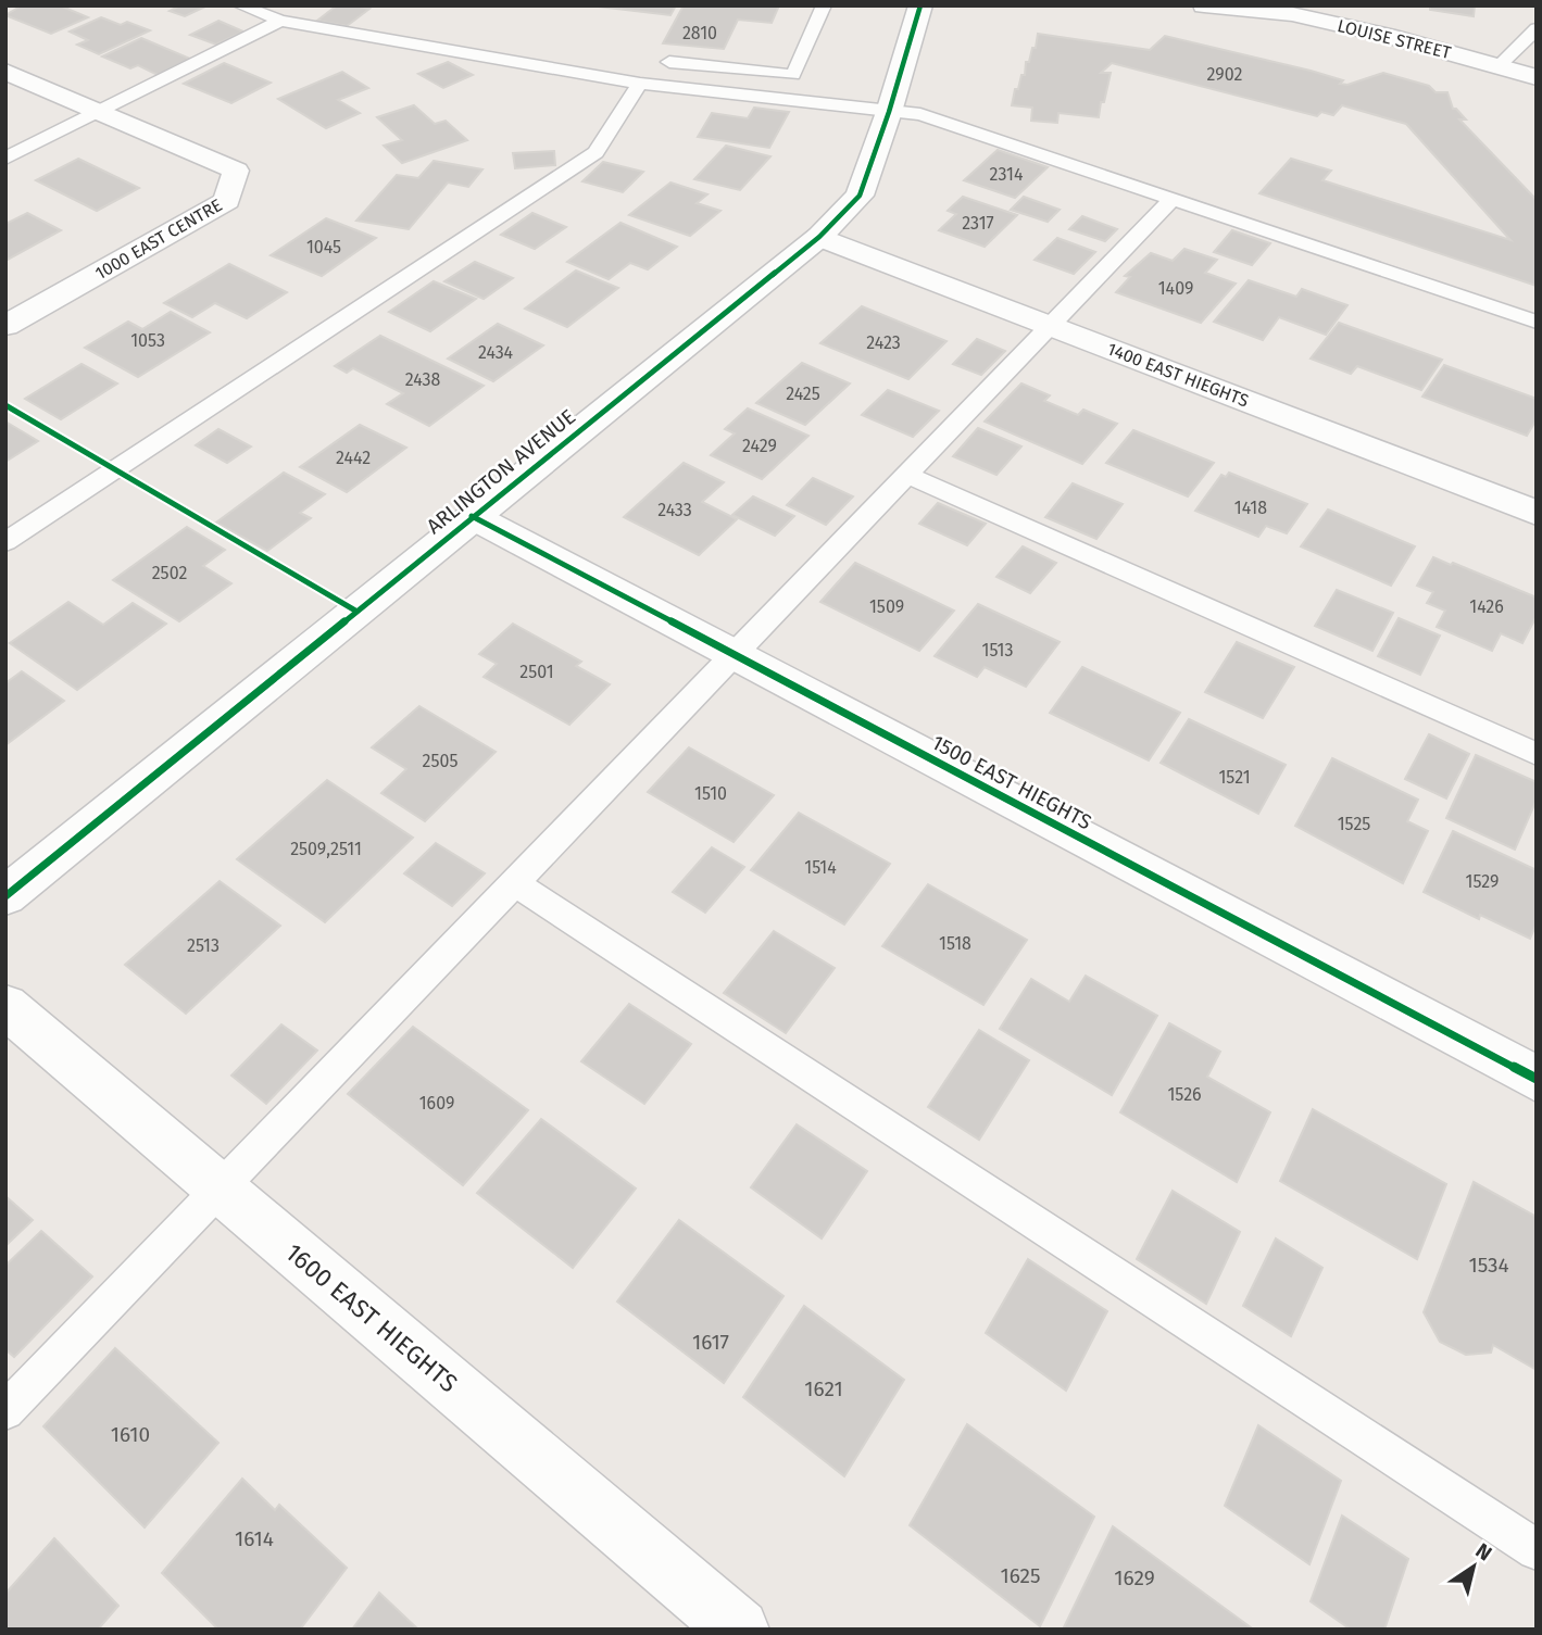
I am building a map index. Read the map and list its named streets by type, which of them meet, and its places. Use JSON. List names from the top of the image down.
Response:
{
  "streets": {
    "street": [
      "LOUISE STREET",
      "1000 EAST CENTRE",
      "1400 EAST HIEGHTS",
      "ARLINGTON AVENUE",
      "1500 EAST HIEGHTS",
      "1600 EAST HIEGHTS"
    ]
  },
  "crossings": [
    ["1400 EAST HIEGHTS", "ARLINGTON AVENUE"],
    ["ARLINGTON AVENUE", "1500 EAST HIEGHTS"]
  ],
  "house_numbers": [
    "2810",
    "2902",
    "2314",
    "2317",
    "1045",
    "1409",
    "1053",
    "2423",
    "2434",
    "2438",
    "2425",
    "2429",
    "2442",
    "1418",
    "2433",
    "2502",
    "1509",
    "1426",
    "1513",
    "2501",
    "2505",
    "1521",
    "1510",
    "1525",
    "2509,2511",
    "1514",
    "1529",
    "1518",
    "2513",
    "1526",
    "1609",
    "1534",
    "1617",
    "1621",
    "1610",
    "1614",
    "1625",
    "1629"
  ],
  "north": "top right"
}
